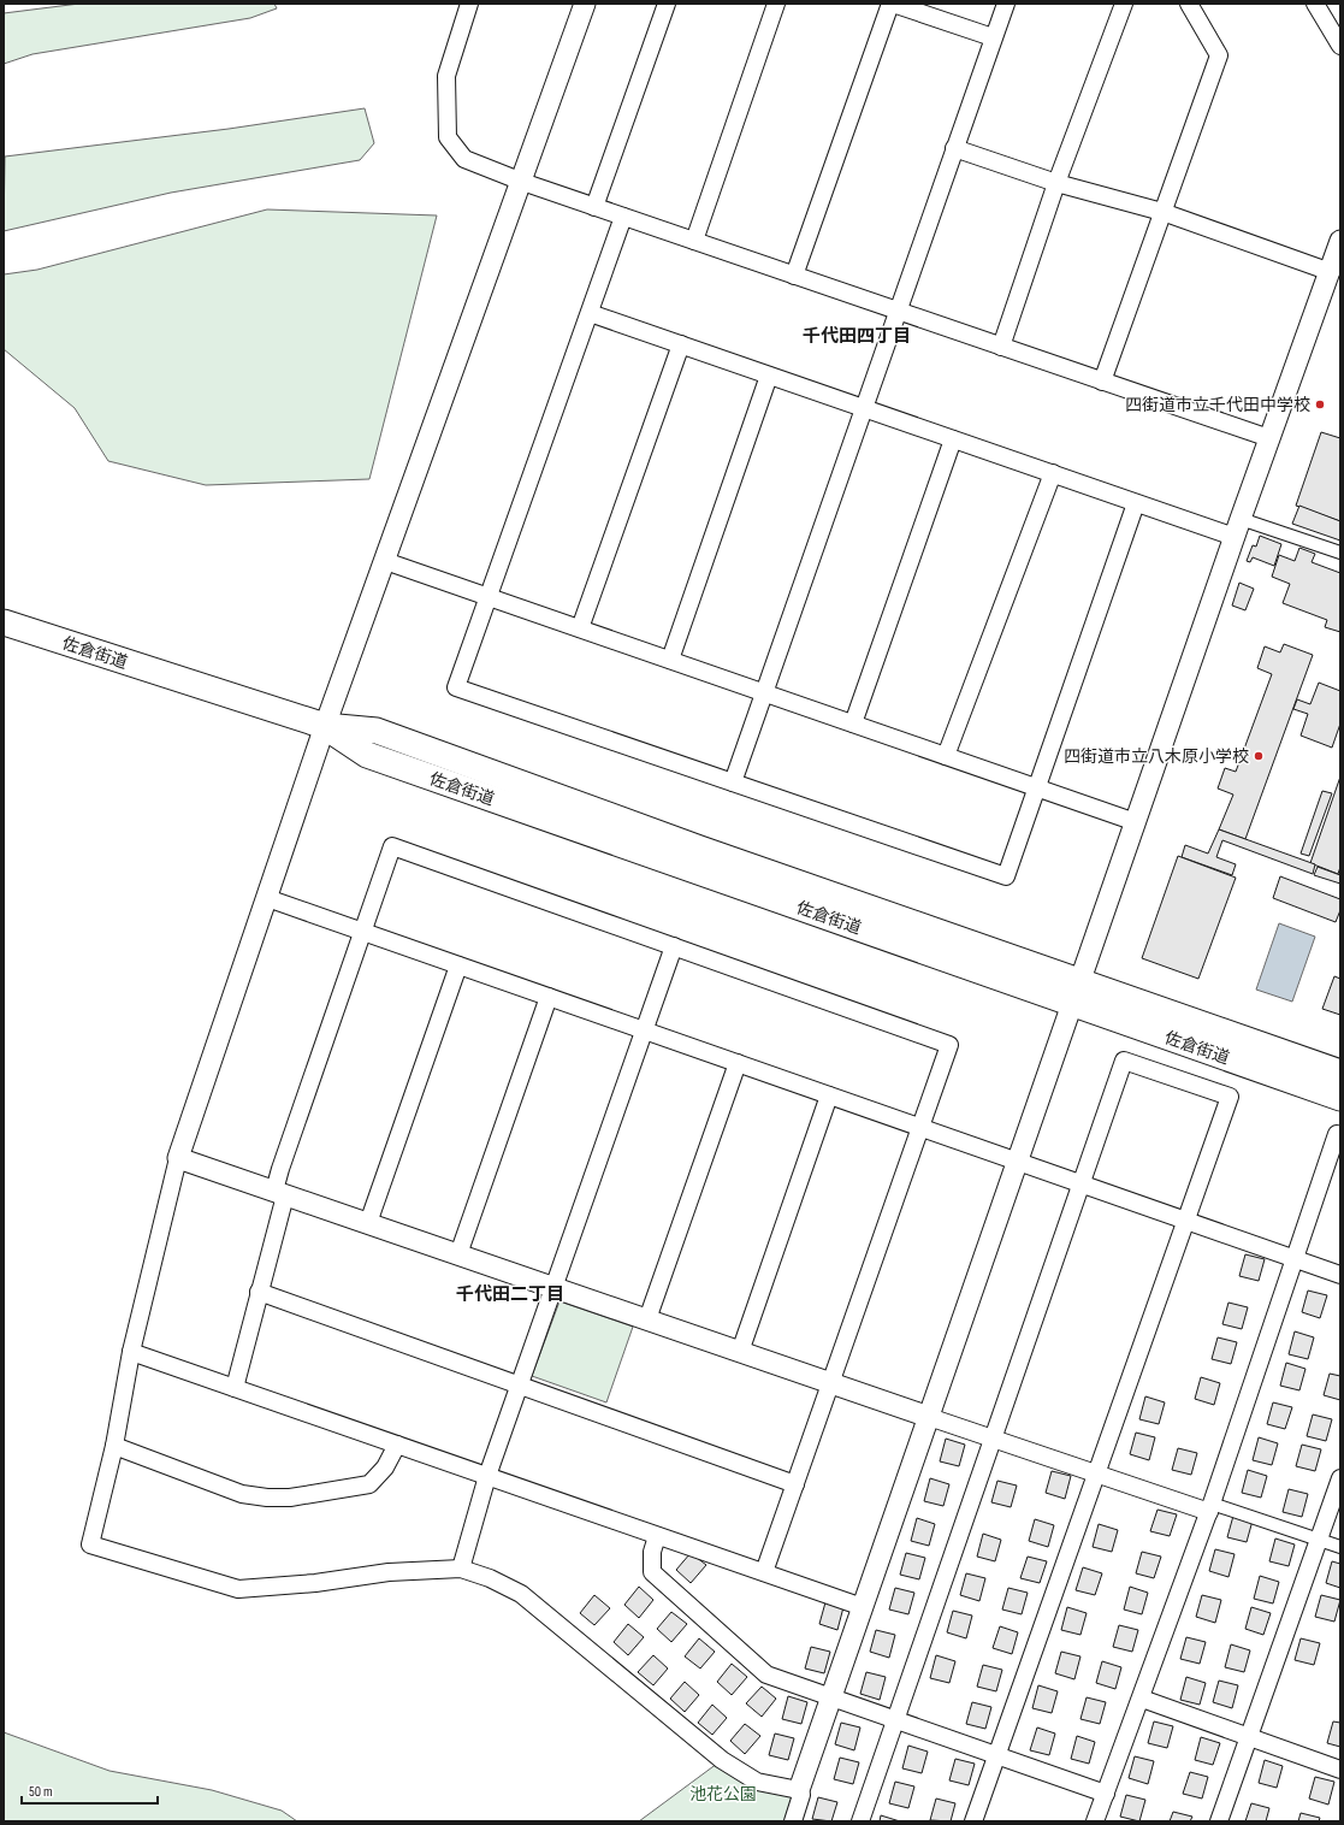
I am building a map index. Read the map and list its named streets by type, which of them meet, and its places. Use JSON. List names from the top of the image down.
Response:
{
  "streets": {
    "main road": ["佐倉街道"]
  },
  "districts": ["千代田四丁目", "千代田二丁目"],
  "parks": ["池花公園"],
  "places": ["四街道市立千代田中学校", "四街道市立八木原小学校"],
  "scale_bar": "50 m"
}
